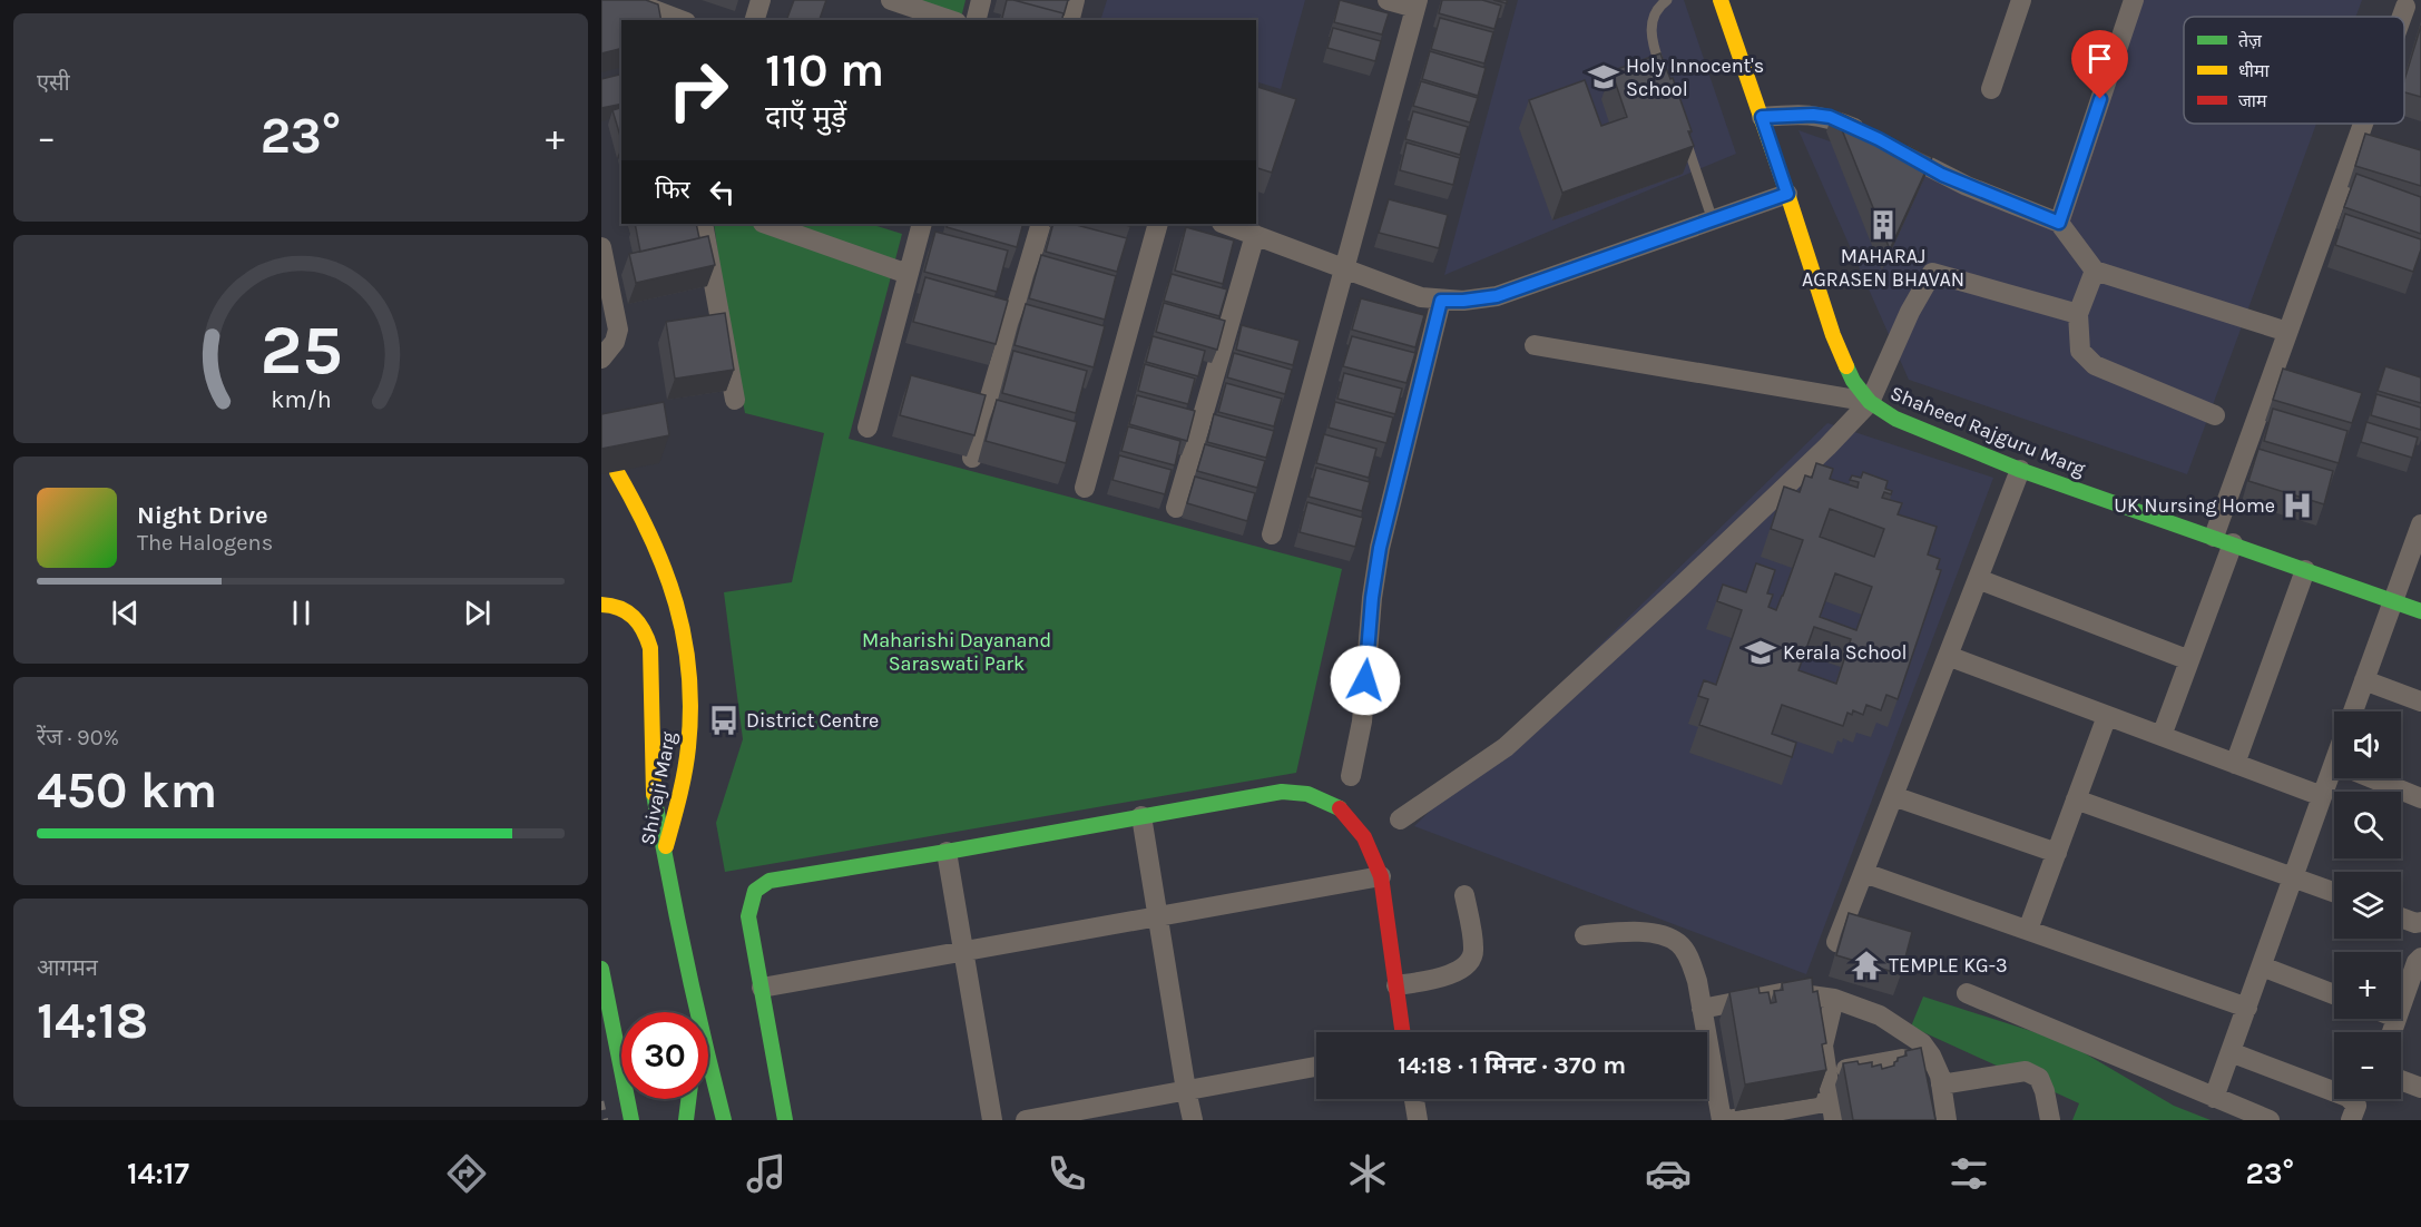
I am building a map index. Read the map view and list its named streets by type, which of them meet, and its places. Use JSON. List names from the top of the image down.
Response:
{
  "streets": {
    "street": ["Shaheed Rajguru Marg", "Shivaji Marg"]
  },
  "parks": ["Maharishi Dayanand Saraswati Park"],
  "places": {
    "school or university": ["Holy Innocent's School", "Kerala School"],
    "building": ["MAHARAJ AGRASEN BHAVAN"],
    "hospital": ["UK Nursing Home"],
    "bus stop": ["District Centre"],
    "temple": ["TEMPLE KG-3"]
  },
  "legend": ["तेज़", "धीमा", "जाम"],
  "page": {
    "tile": [
      "एसी",
      ["रेंज · 90%", "450 km"],
      ["आगमन", "14:18"]
    ],
    "turn": ["110 m", "दाएँ मुड़ें"],
    "heat": ["−", "23°", "+"],
    "then": "फिर",
    "song": ["Night Drive", "The Halogens"],
    "map_buttons": ["+", "−"],
    "limit": "30",
    "trip": "14:18 · 1 मिनट · 370 m",
    "tabs": ["14:17", "23°"],
    "gauge": ["25", "km/h"]
  }
}
